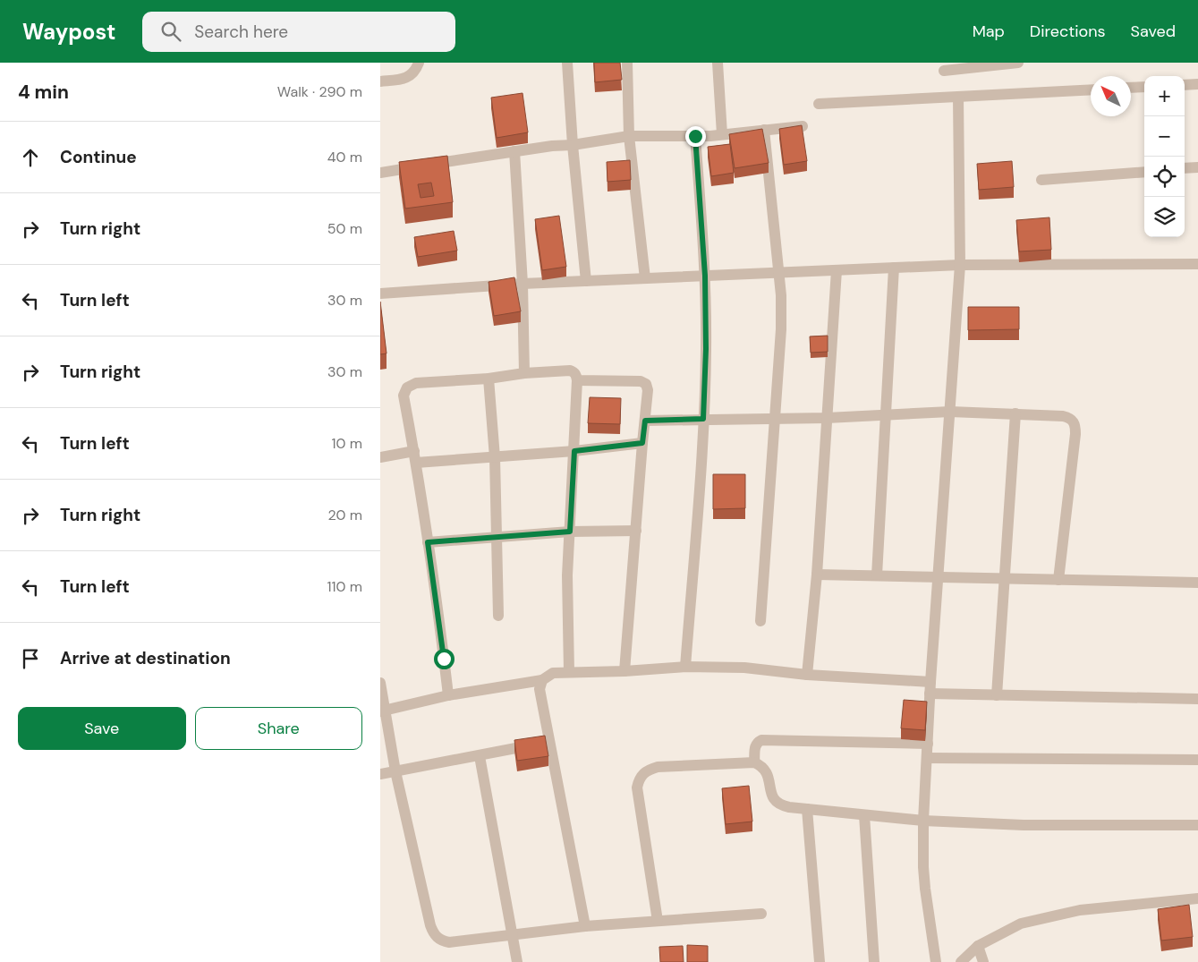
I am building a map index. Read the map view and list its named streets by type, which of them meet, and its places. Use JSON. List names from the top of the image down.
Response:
{
  "north": "top left",
  "page": {
    "header": "Waypost",
    "search": "Search here",
    "nav": ["Map", "Directions", "Saved"],
    "heading": ["4 min", "Walk · 290 m"],
    "map_buttons": ["+", "−"],
    "list": [
      ["Continue", "40 m"],
      ["Turn right", "50 m"],
      ["Turn left", "30 m"],
      ["Turn right", "30 m"],
      ["Turn left", "10 m"],
      ["Turn right", "20 m"],
      ["Turn left", "110 m"],
      "Arrive at destination"
    ],
    "buttons": ["Save", "Share"]
  }
}
